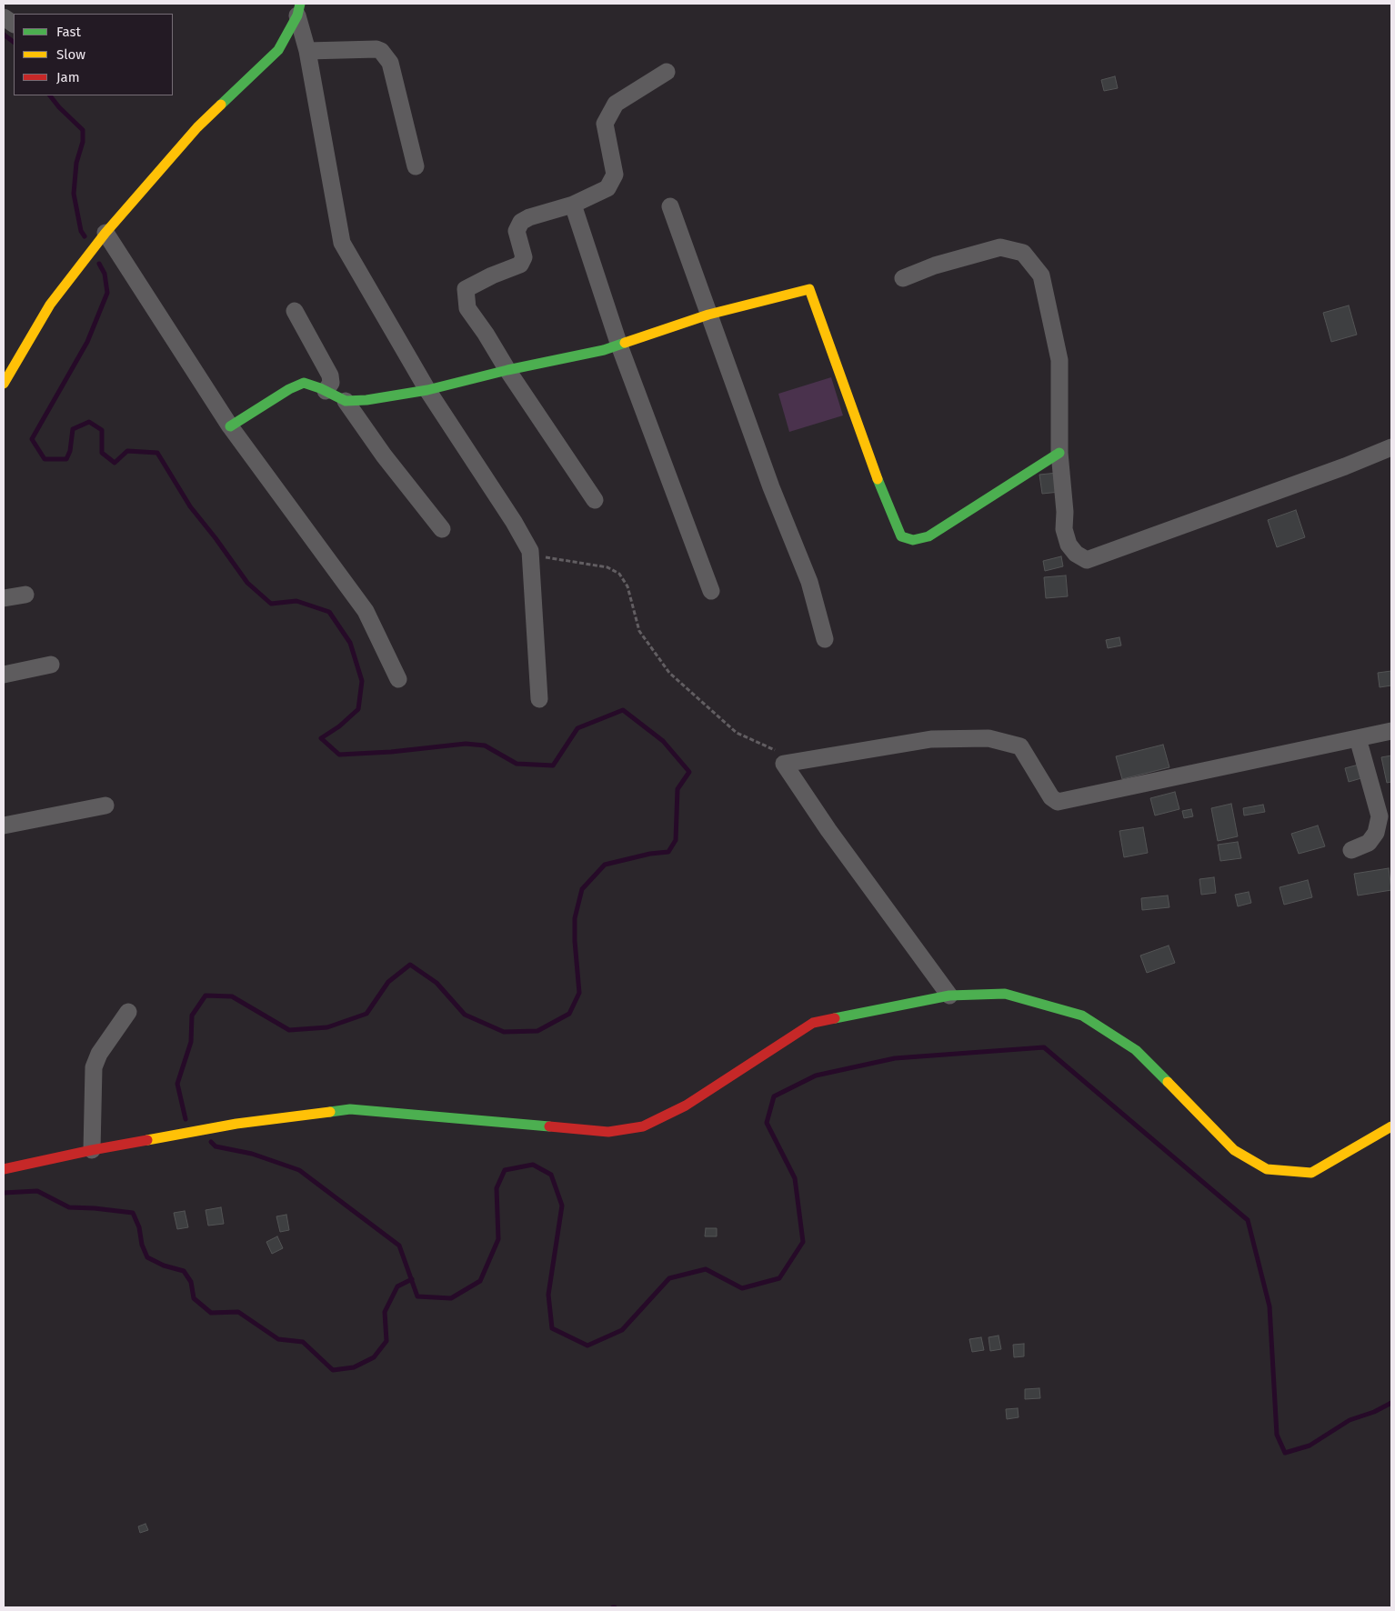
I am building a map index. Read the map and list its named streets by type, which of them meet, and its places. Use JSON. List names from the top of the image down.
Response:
{
  "legend": ["Fast", "Slow", "Jam"]
}
